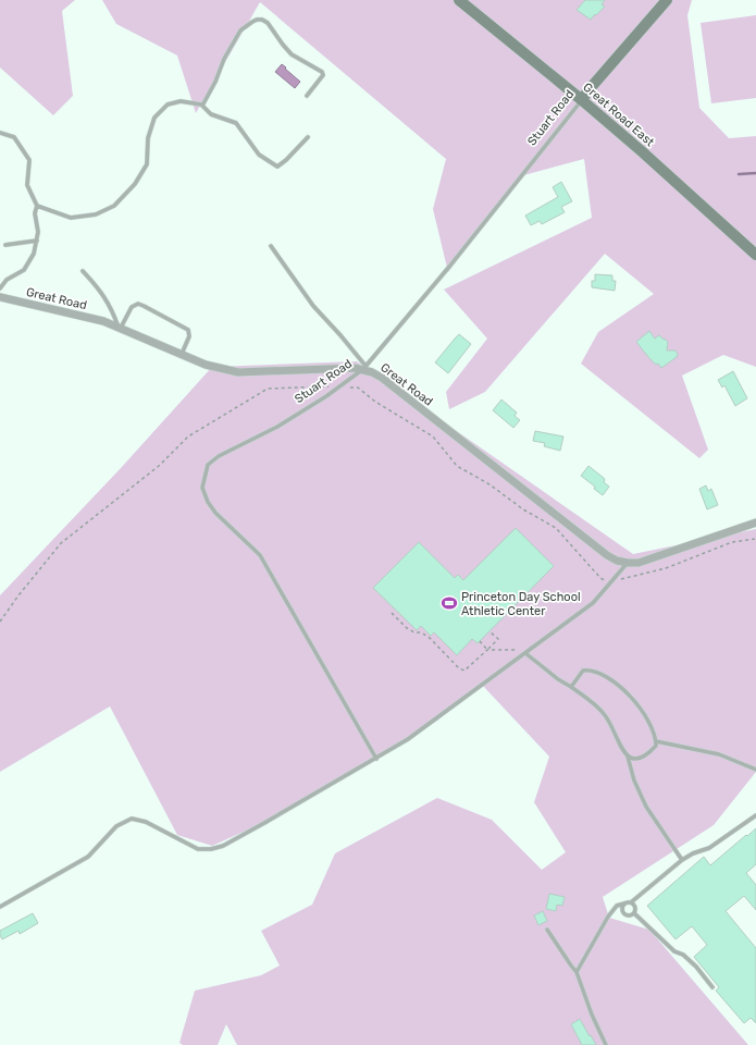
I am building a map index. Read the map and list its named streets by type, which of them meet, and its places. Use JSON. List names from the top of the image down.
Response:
{
  "streets": {
    "street": ["Great Road East", "Stuart Road", "Great Road"]
  },
  "crossings": [
    ["Great Road East", "Stuart Road"],
    ["Stuart Road", "Great Road"]
  ],
  "places": {
    "sports": ["Princeton Day School Athletic Center"]
  }
}
